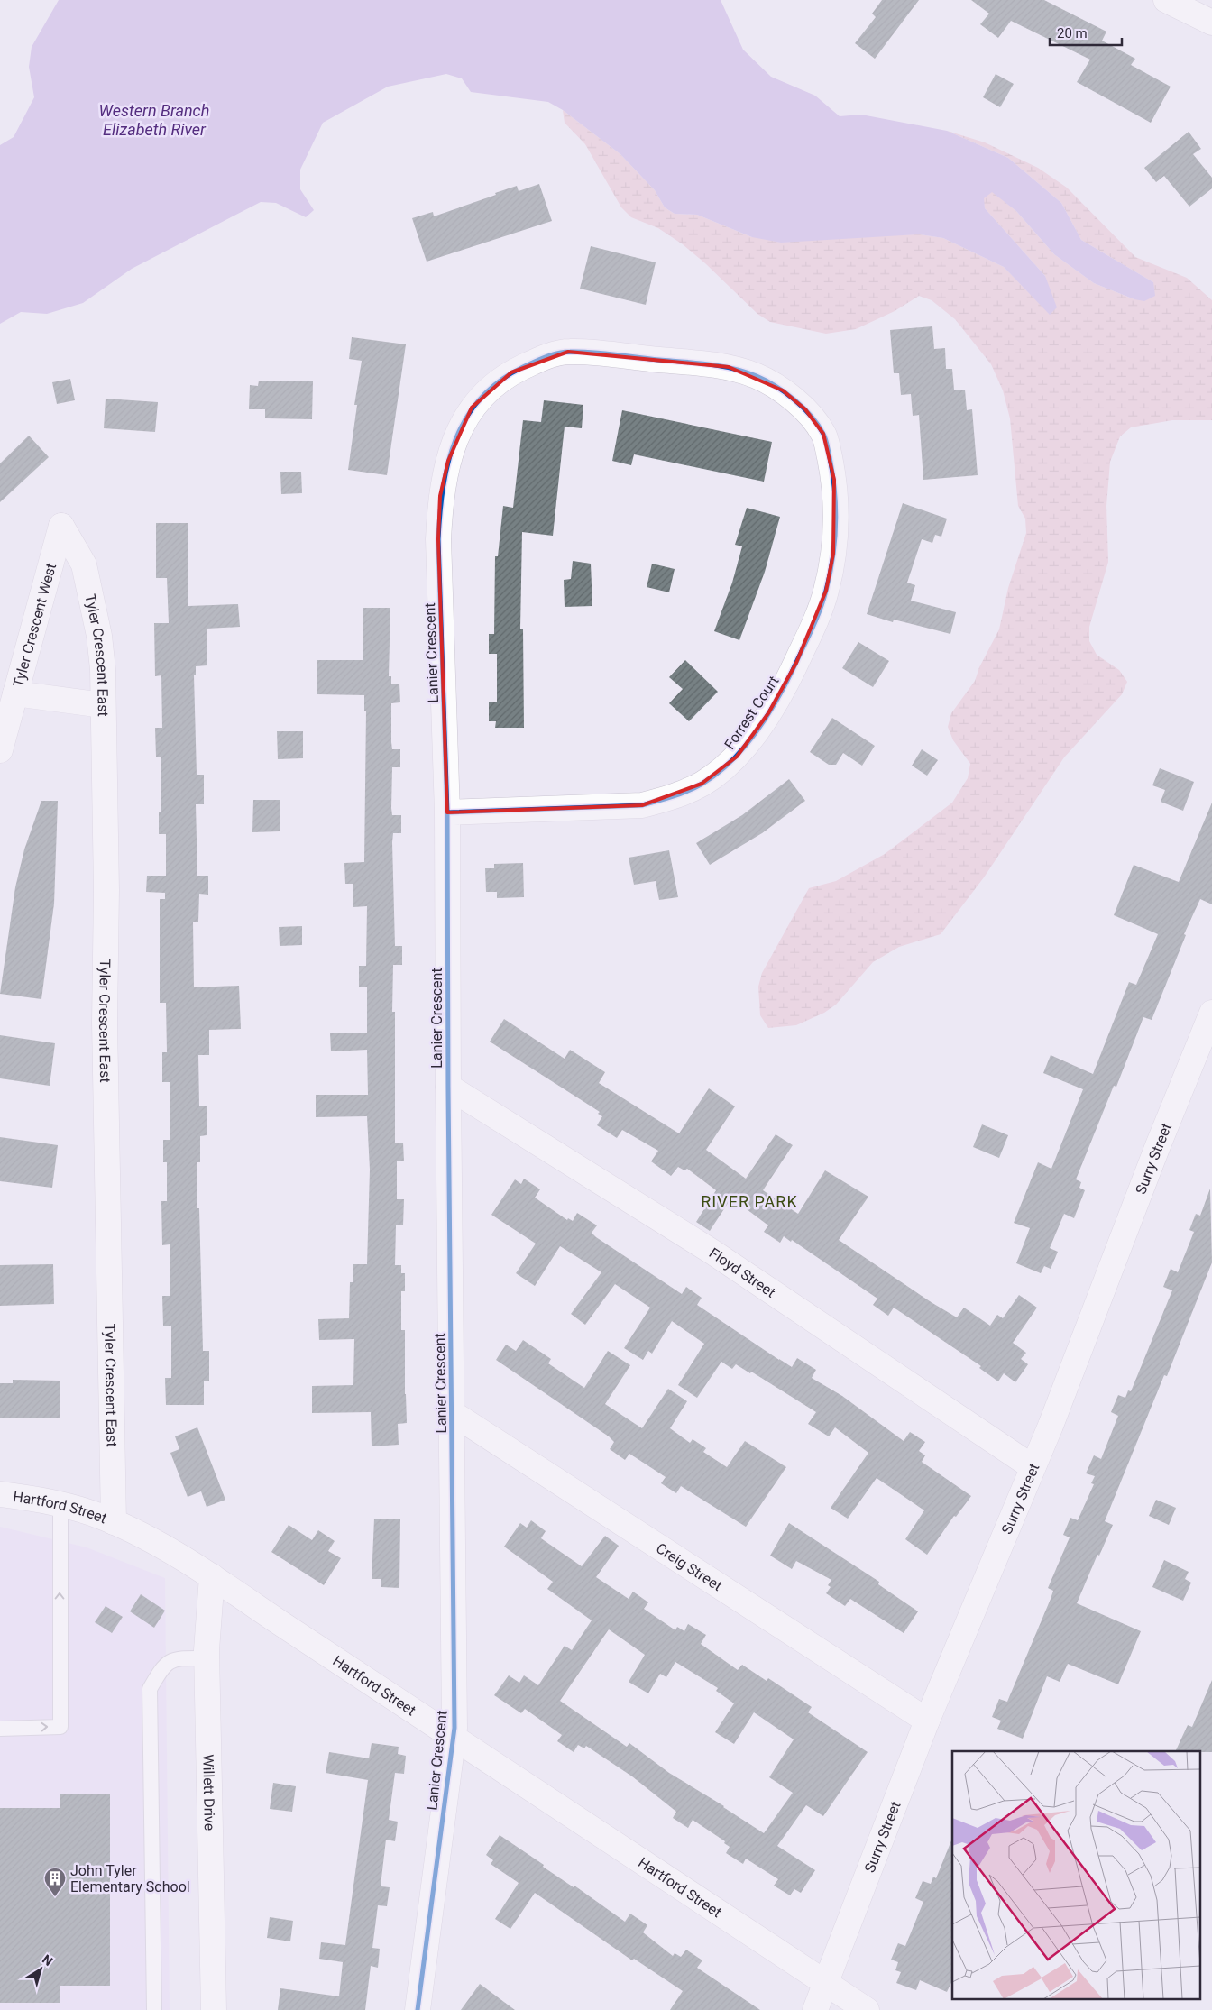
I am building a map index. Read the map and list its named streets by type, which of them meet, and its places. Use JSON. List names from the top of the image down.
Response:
{
  "streets": {
    "street": [
      "Tyler Crescent West",
      "Lanier Crescent",
      "Tyler Crescent East",
      "Forrest Court",
      "Surry Street",
      "Floyd Street",
      "Hartford Street",
      "Creig Street",
      "Willett Drive"
    ]
  },
  "crossings": [
    ["Tyler Crescent West", "Tyler Crescent East"],
    ["Lanier Crescent", "Forrest Court"],
    ["Lanier Crescent", "Floyd Street"],
    ["Lanier Crescent", "Hartford Street"],
    ["Lanier Crescent", "Creig Street"],
    ["Tyler Crescent East", "Hartford Street"],
    ["Surry Street", "Floyd Street"],
    ["Surry Street", "Hartford Street"],
    ["Surry Street", "Creig Street"],
    ["Hartford Street", "Willett Drive"]
  ],
  "districts": ["RIVER PARK"],
  "water": ["Western Branch Elizabeth River"],
  "places": {
    "building": ["John Tyler Elementary School"]
  },
  "scale_bar": "20 m",
  "north": "top right"
}
